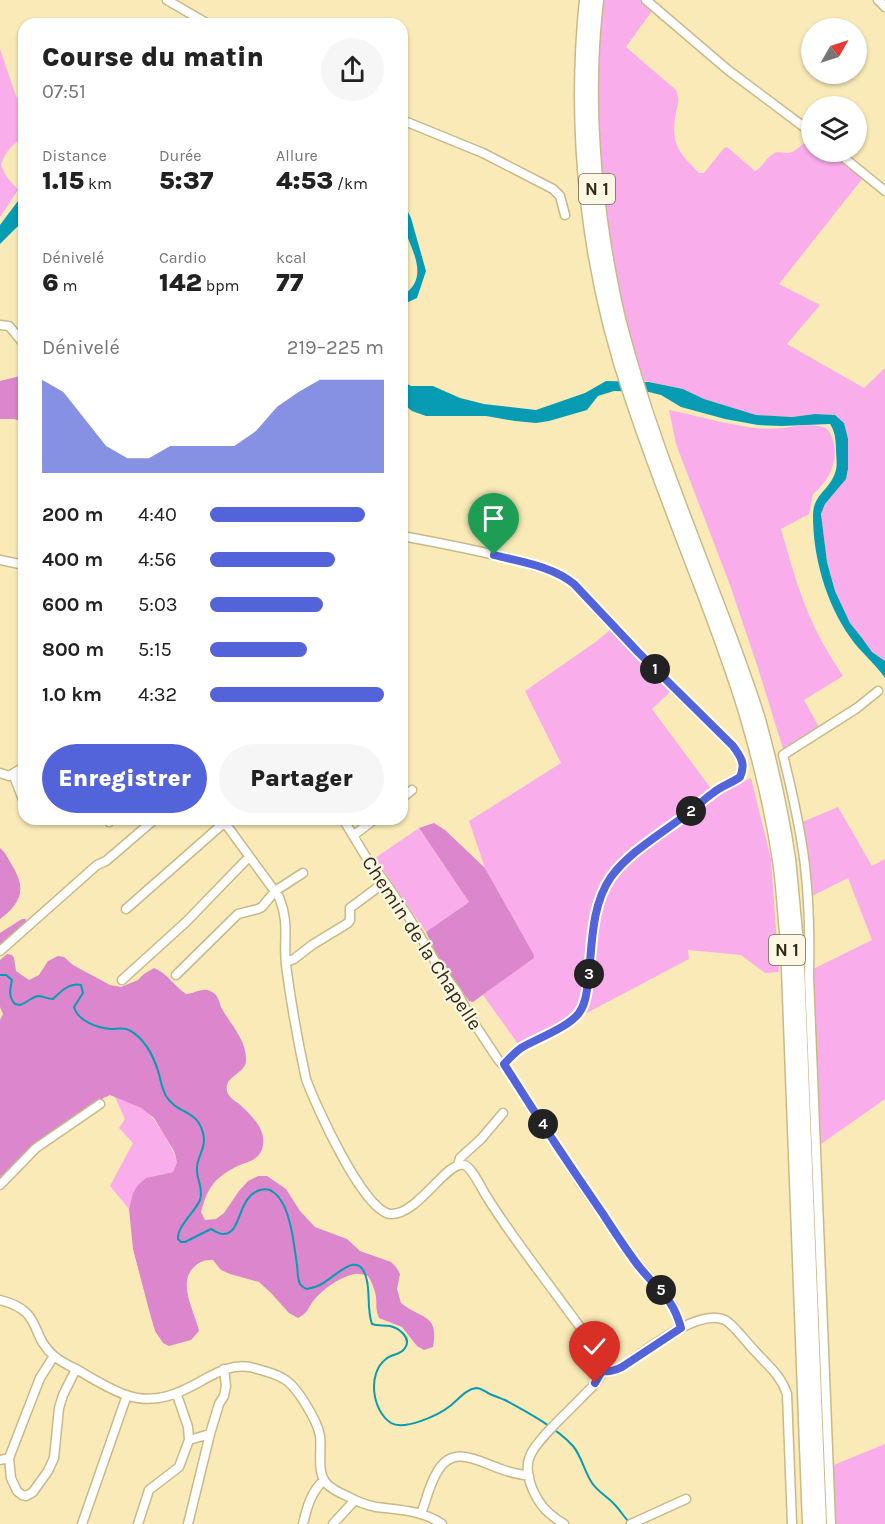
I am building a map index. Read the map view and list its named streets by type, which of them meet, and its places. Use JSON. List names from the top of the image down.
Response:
{
  "streets": {
    "highway": ["N 1"],
    "street": ["Chemin de la Chapelle"]
  },
  "north": "top right",
  "page": {
    "heading": ["Course du matin", "07:51"],
    "stats": [
      ["Distance", "1.15 km"],
      ["Durée", "5:37"],
      ["Allure", "4:53 /km"],
      ["Dénivelé", "6 m"],
      ["Cardio", "142 bpm"],
      ["kcal", "77"]
    ],
    "chart": ["Dénivelé", "219–225 m"],
    "list": [
      {
        "name": "200 m",
        "note": "4:40"
      },
      {
        "name": "400 m",
        "note": "4:56"
      },
      {
        "name": "600 m",
        "note": "5:03"
      },
      {
        "name": "800 m",
        "note": "5:15"
      },
      {
        "name": "1.0 km",
        "note": "4:32"
      }
    ],
    "pins": [
      "1",
      "2",
      "3",
      "4",
      "5"
    ],
    "buttons": ["Enregistrer", "Partager"]
  }
}
